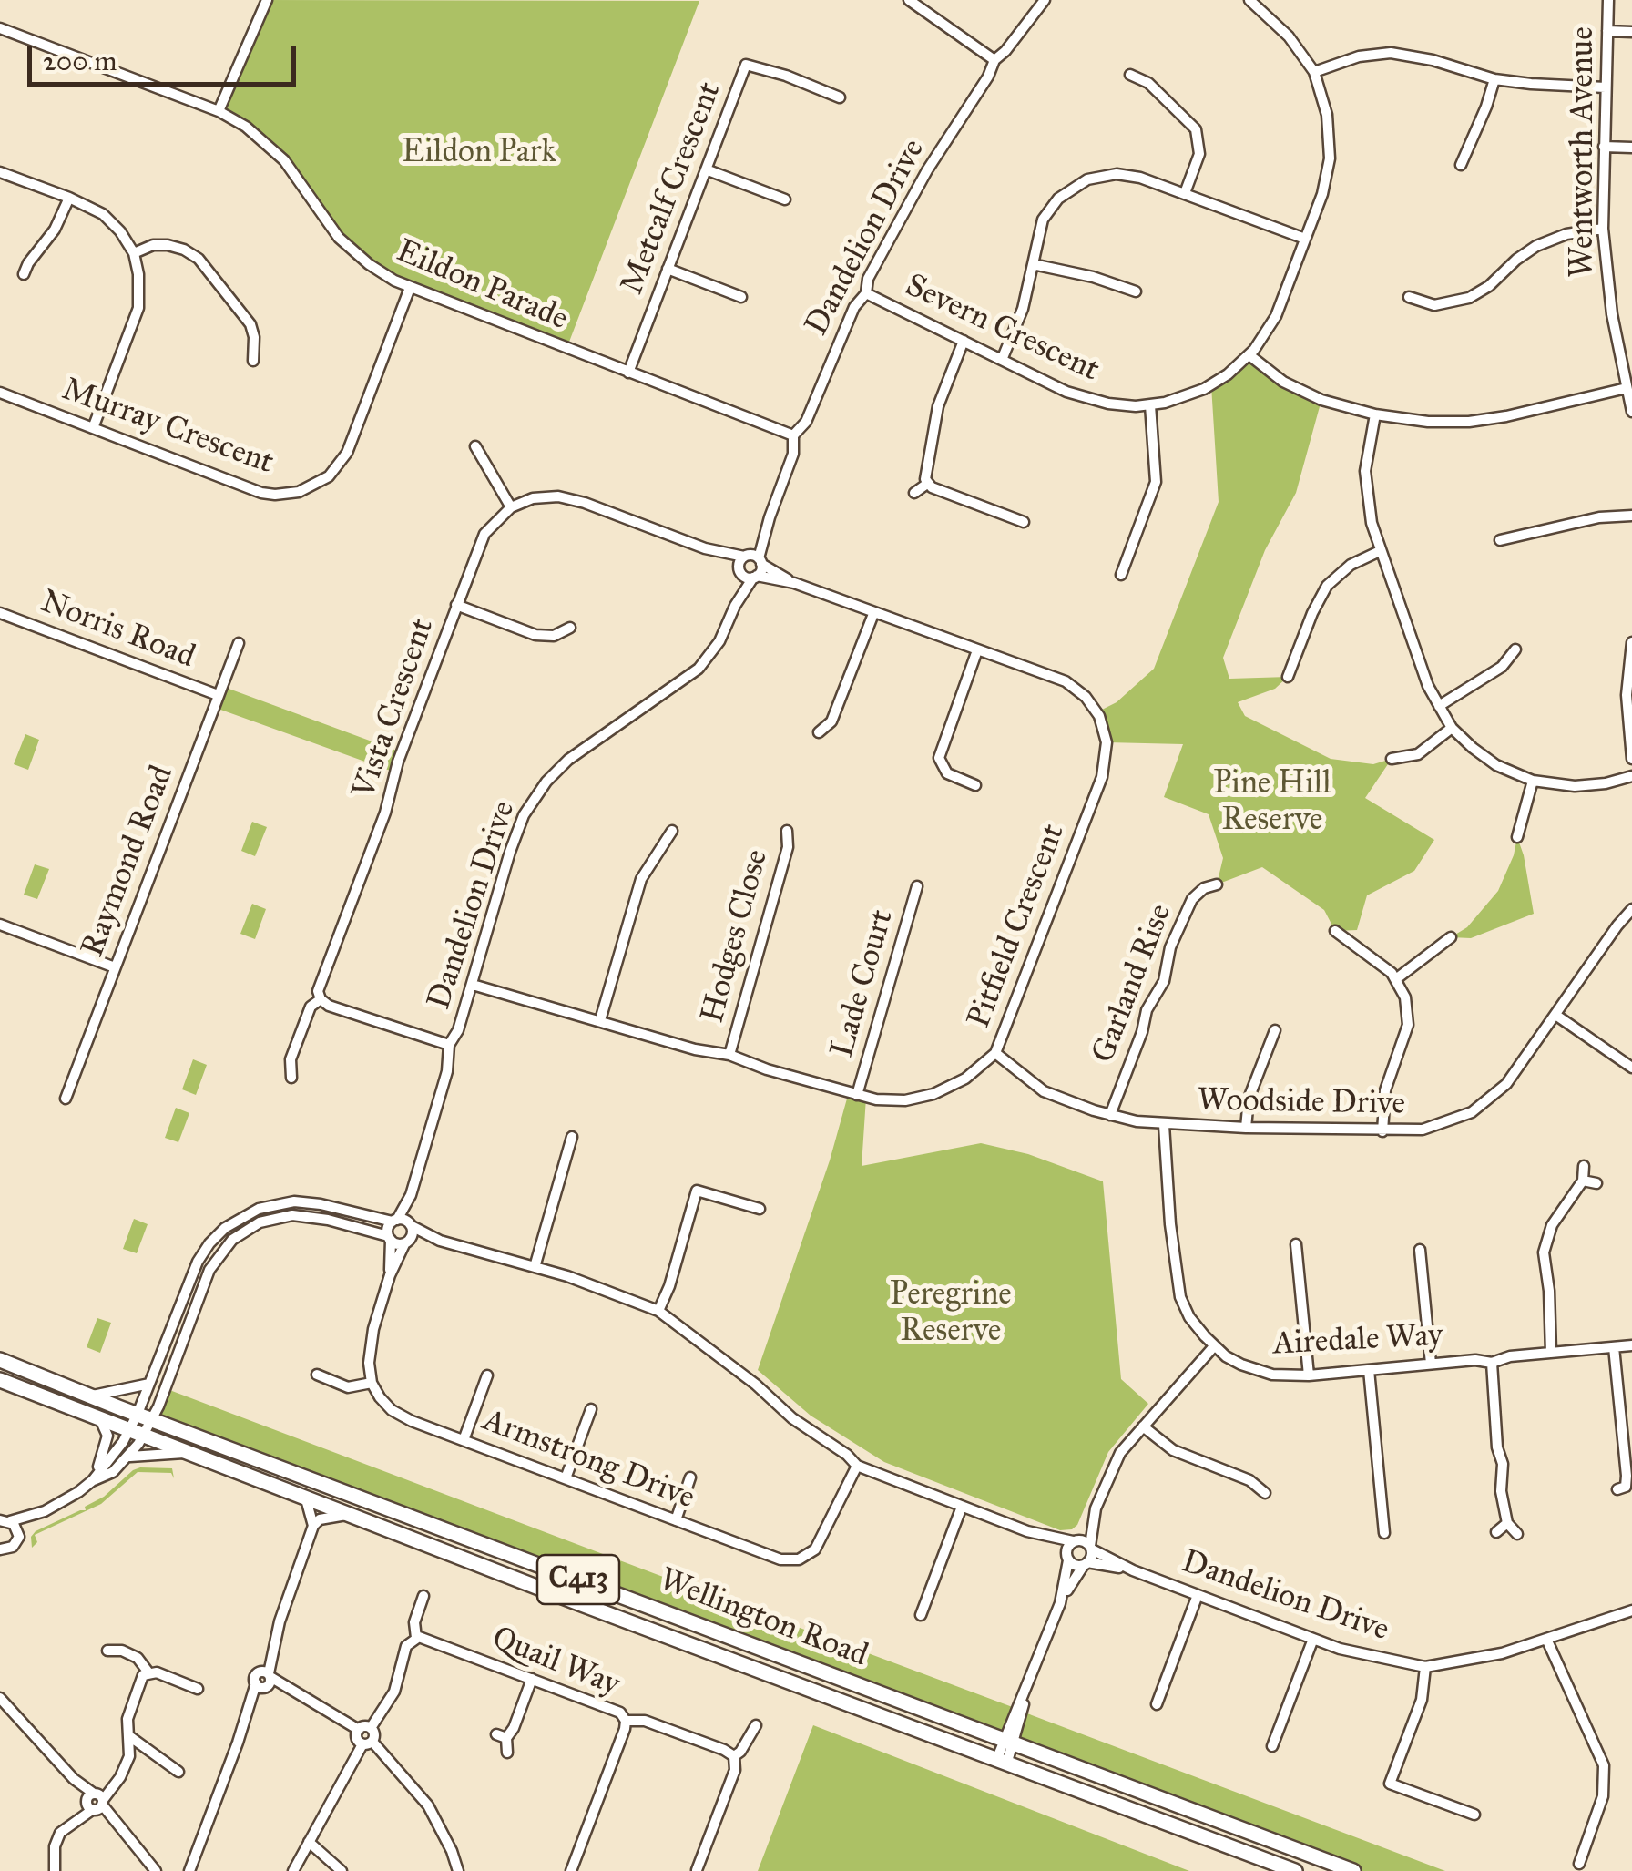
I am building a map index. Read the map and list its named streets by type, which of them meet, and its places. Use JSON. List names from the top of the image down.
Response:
{
  "streets": {
    "main road": ["C413", "Wellington Road"],
    "street": [
      "Wentworth Avenue",
      "Metcalf Crescent",
      "Dandelion Drive",
      "Eildon Parade",
      "Severn Crescent",
      "Murray Crescent",
      "Norris Road",
      "Vista Crescent",
      "Raymond Road",
      "Pitfield Crescent",
      "Hodges Close",
      "Lade Court",
      "Garland Rise",
      "Woodside Drive",
      "Airedale Way",
      "Armstrong Drive",
      "Quail Way"
    ]
  },
  "crossings": [
    ["Metcalf Crescent", "Eildon Parade"],
    ["Dandelion Drive", "Eildon Parade"],
    ["Dandelion Drive", "Severn Crescent"],
    ["Dandelion Drive", "Pitfield Crescent"],
    ["Eildon Parade", "Murray Crescent"],
    ["Norris Road", "Raymond Road"],
    ["Pitfield Crescent", "Hodges Close"],
    ["Pitfield Crescent", "Lade Court"],
    ["Pitfield Crescent", "Woodside Drive"],
    ["Garland Rise", "Woodside Drive"],
    ["Woodside Drive", "Airedale Way"]
  ],
  "parks": ["Eildon Park", "Pine Hill Reserve", "Peregrine Reserve"],
  "scale_bar": "200 m"
}
